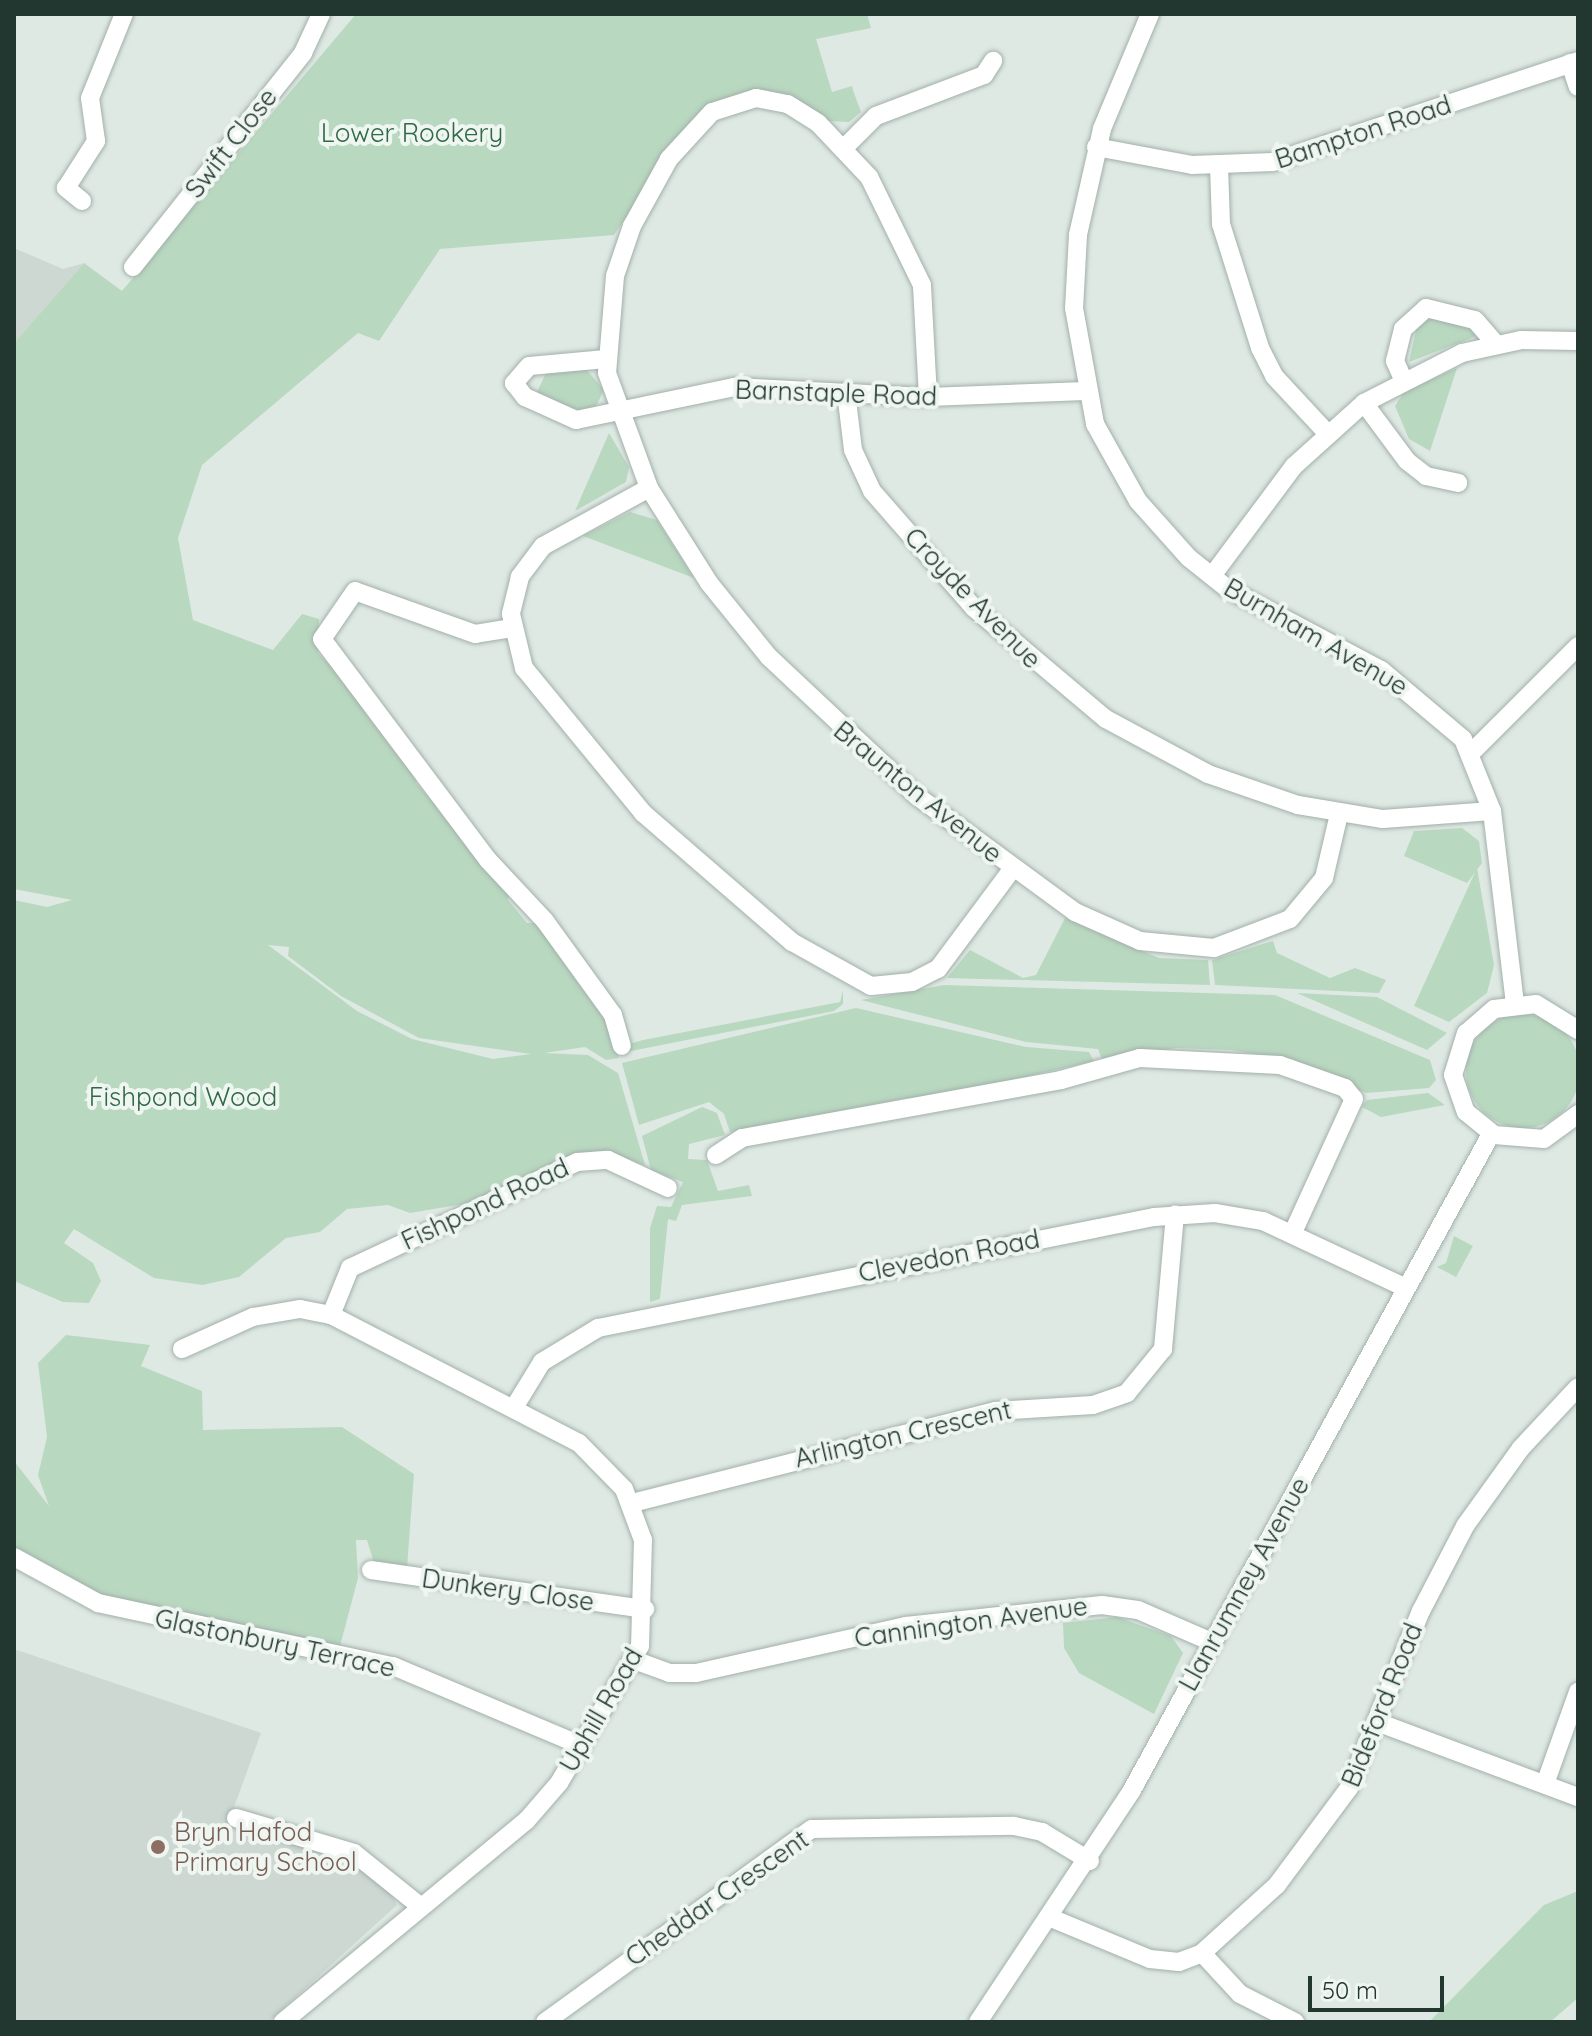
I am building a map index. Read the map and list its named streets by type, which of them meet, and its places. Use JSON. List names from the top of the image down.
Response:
{
  "streets": {
    "street": [
      "Bampton Road",
      "Swift Close",
      "Barnstaple Road",
      "Croyde Avenue",
      "Burnham Avenue",
      "Braunton Avenue",
      "Fishpond Road",
      "Clevedon Road",
      "Arlington Crescent",
      "Llanrumney Avenue",
      "Dunkery Close",
      "Cannington Avenue",
      "Glastonbury Terrace",
      "Bideford Road",
      "Uphill Road",
      "Cheddar Crescent"
    ]
  },
  "crossings": [
    ["Bampton Road", "Burnham Avenue"],
    ["Barnstaple Road", "Croyde Avenue"],
    ["Barnstaple Road", "Burnham Avenue"],
    ["Barnstaple Road", "Braunton Avenue"],
    ["Croyde Avenue", "Burnham Avenue"],
    ["Croyde Avenue", "Braunton Avenue"],
    ["Fishpond Road", "Uphill Road"],
    ["Clevedon Road", "Arlington Crescent"],
    ["Clevedon Road", "Llanrumney Avenue"],
    ["Clevedon Road", "Uphill Road"],
    ["Arlington Crescent", "Uphill Road"],
    ["Llanrumney Avenue", "Cannington Avenue"],
    ["Llanrumney Avenue", "Cheddar Crescent"],
    ["Dunkery Close", "Uphill Road"],
    ["Cannington Avenue", "Uphill Road"],
    ["Glastonbury Terrace", "Uphill Road"]
  ],
  "parks": ["Lower Rookery", "Fishpond Wood"],
  "places": ["Bryn Hafod Primary School"],
  "scale_bar": "50 m"
}
